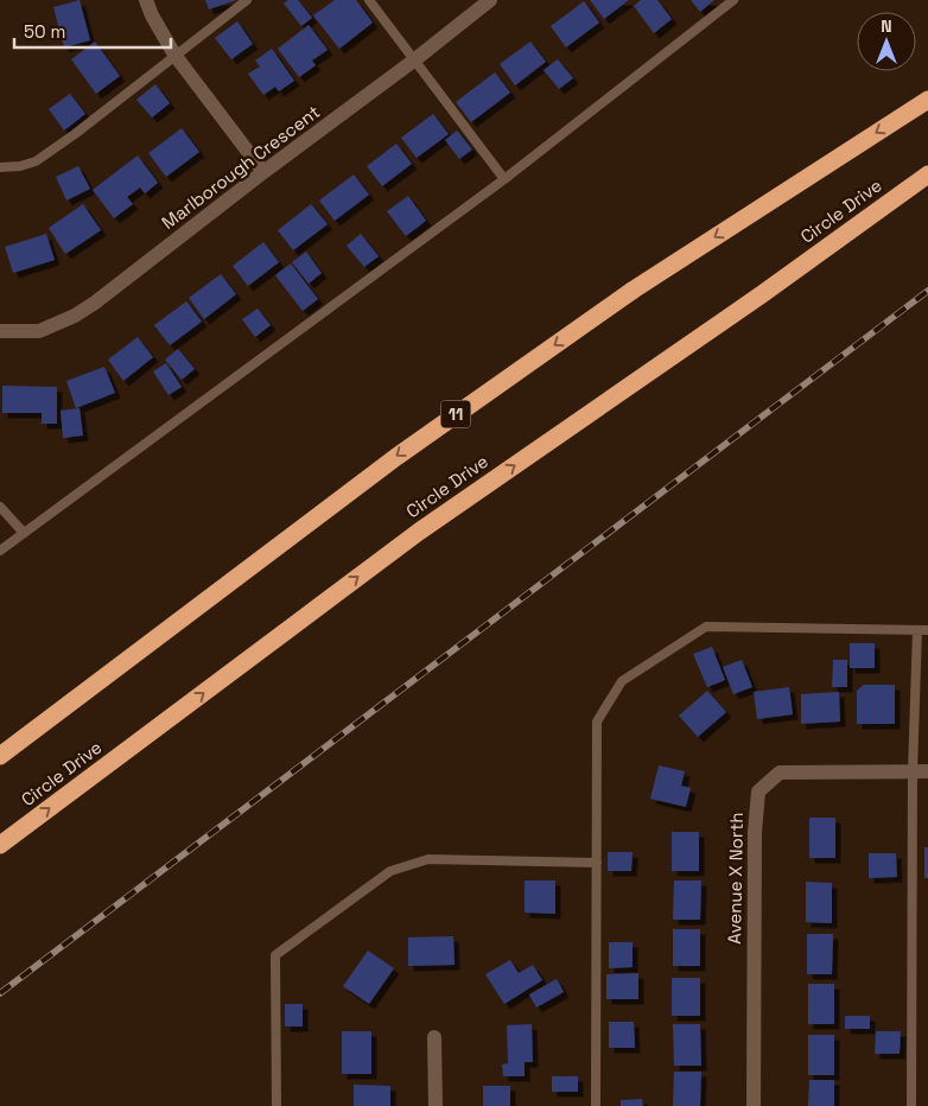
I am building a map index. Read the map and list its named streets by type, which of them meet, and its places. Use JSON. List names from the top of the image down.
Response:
{
  "streets": {
    "highway": ["Circle Drive", "11"],
    "street": ["Marlborough Crescent", "Avenue X North"]
  },
  "scale_bar": "50 m",
  "north": "top"
}
